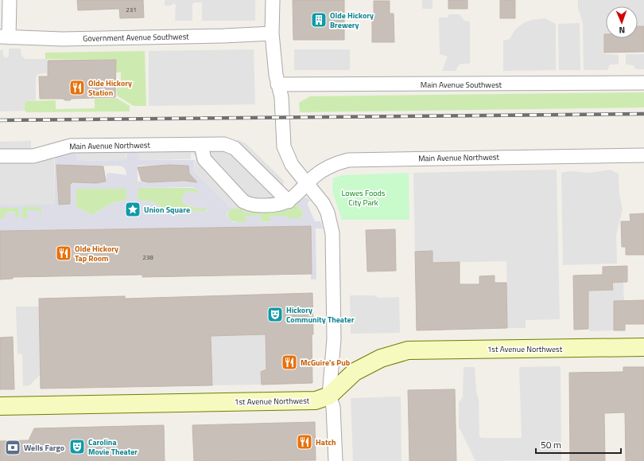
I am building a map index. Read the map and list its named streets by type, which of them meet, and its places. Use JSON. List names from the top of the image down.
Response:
{
  "streets": {
    "street": [
      "Government Avenue Southwest",
      "Main Avenue Southwest",
      "Main Avenue Northwest",
      "1st Avenue Northwest"
    ]
  },
  "parks": ["Lowes Foods City Park"],
  "places": {
    "building": ["Olde Hickory Brewery"],
    "restaurant": [
      "Olde Hickory Station",
      "Olde Hickory Tap Room",
      "McGuire's Pub",
      "Hatch"
    ],
    "place": ["Union Square"],
    "theatre": ["Hickory Community Theater", "Carolina Movie Theater"],
    "bank": ["Wells Fargo"]
  },
  "house_numbers": ["231", "238"],
  "scale_bar": "50 m",
  "north": "bottom"
}
